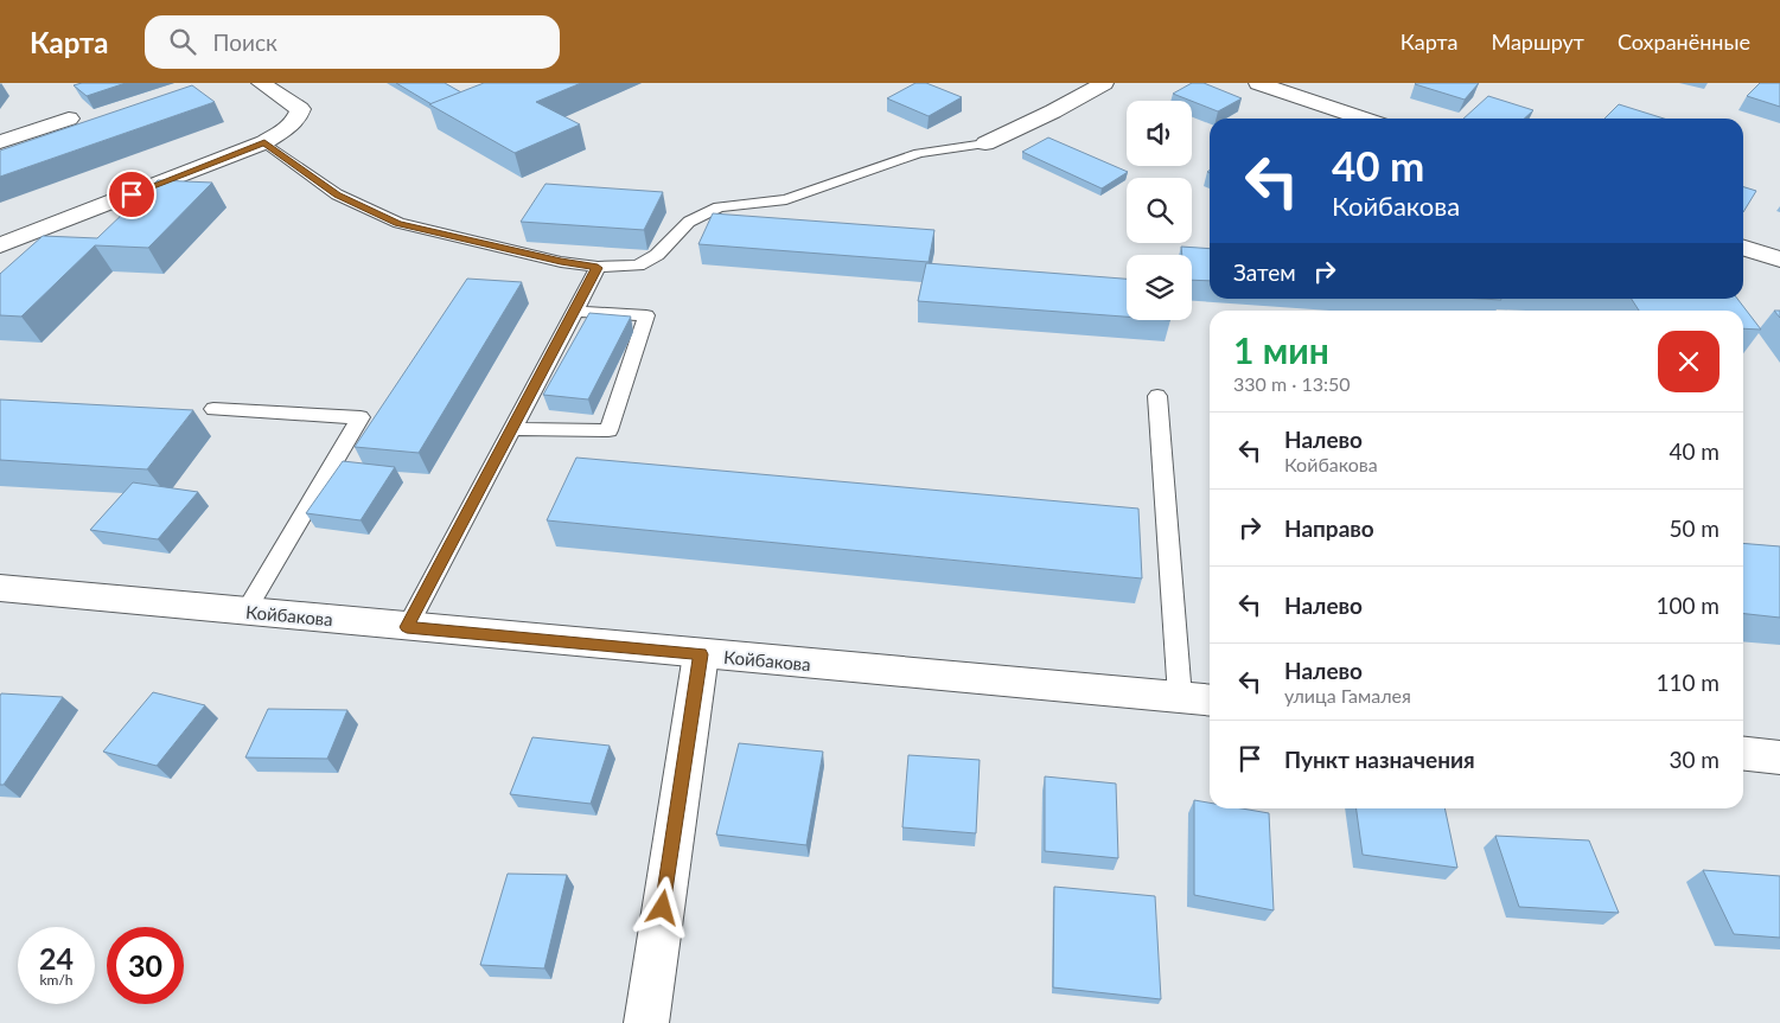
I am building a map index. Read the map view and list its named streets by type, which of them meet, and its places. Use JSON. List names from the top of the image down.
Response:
{
  "streets": {
    "street": ["Койбакова"]
  },
  "page": {
    "header": "Карта",
    "search": "Поиск",
    "nav": ["Карта", "Маршрут", "Сохранённые"],
    "turn": ["40 m", "Койбакова"],
    "then": "Затем",
    "heading": ["1 мин", "330 m · 13:50"],
    "list": [
      {
        "name": "Налево",
        "note": "Койбакова",
        "value": "40 m"
      },
      {
        "name": "Направо",
        "value": "50 m"
      },
      {
        "name": "Налево",
        "value": "100 m"
      },
      {
        "name": "Налево",
        "note": "улица Гамалея",
        "value": "110 m"
      },
      {
        "name": "Пункт назначения",
        "value": "30 m"
      }
    ],
    "speed": "24 km/h",
    "limit": "30"
  }
}
